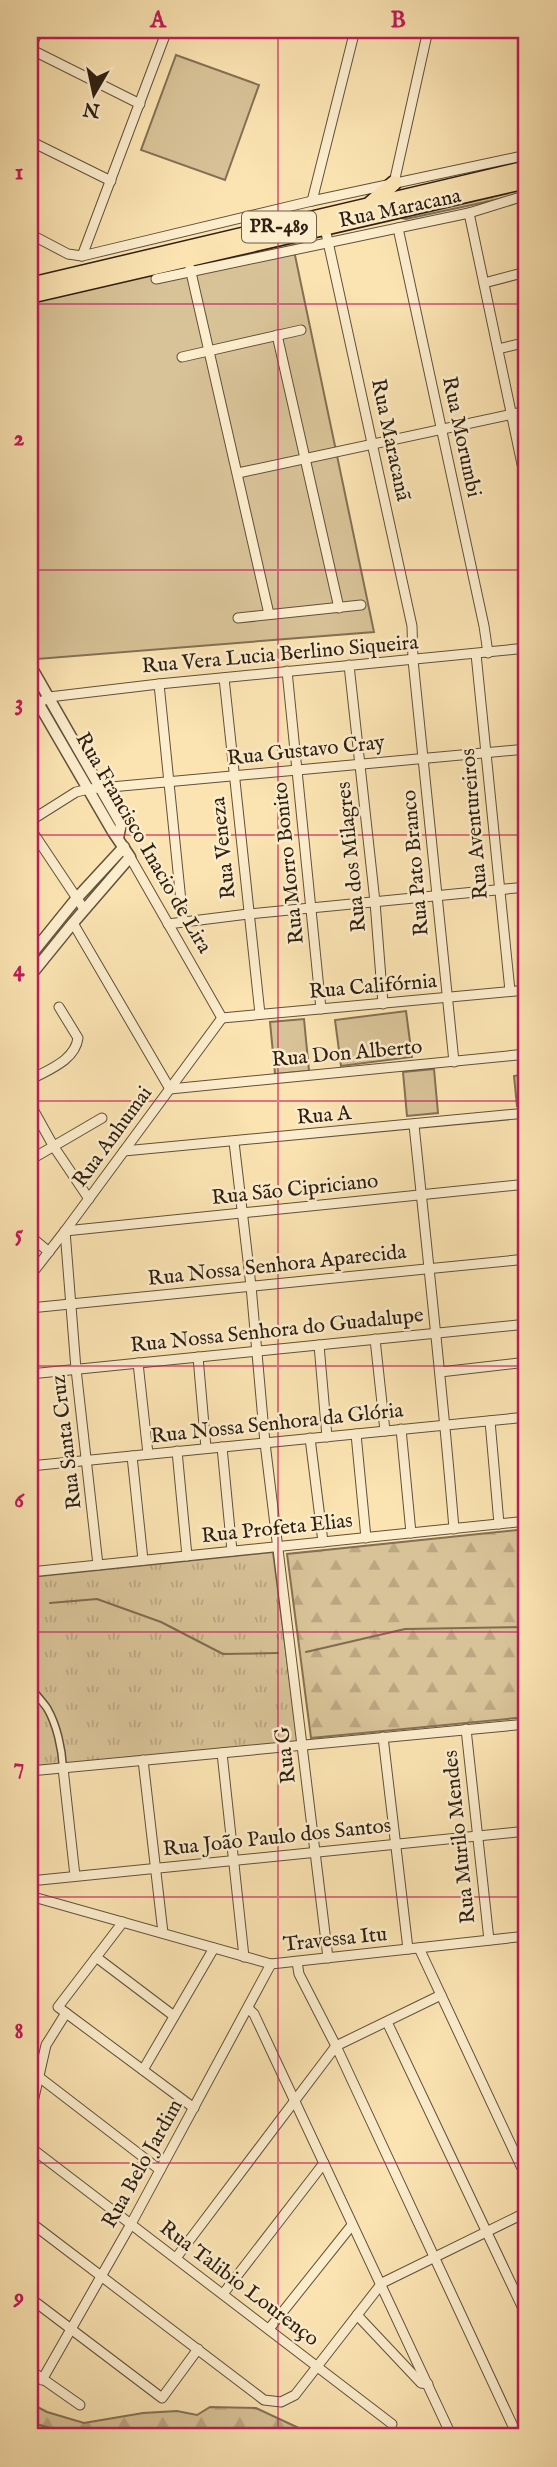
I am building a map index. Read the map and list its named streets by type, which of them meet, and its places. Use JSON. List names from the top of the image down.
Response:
{
  "streets": {
    "main road": ["PR-489"],
    "street": [
      "Rua Maracana",
      "Rua Morumbi",
      "Rua Maracanã",
      "Rua Vera Lucia Berlino Siqueira",
      "Rua Gustavo Cray",
      "Rua Aventureiros",
      "Rua Francisco Inacio de Lira",
      "Rua Veneza",
      "Rua dos Milagres",
      "Rua Morro Bonito",
      "Rua Pato Branco",
      "Rua Califórnia",
      "Rua Don Alberto",
      "Rua A",
      "Rua Anhumai",
      "Rua São Cipriciano",
      "Rua Nossa Senhora Aparecida",
      "Rua Nossa Senhora do Guadalupe",
      "Rua Nossa Senhora da Glória",
      "Rua Santa Cruz",
      "Rua Profeta Elias",
      "Rua G",
      "Rua Murilo Mendes",
      "Rua João Paulo dos Santos",
      "Travessa Itu",
      "Rua Belo Jardim",
      "Rua Talibio Lourenço"
    ]
  },
  "crossings": [
    ["Rua Maracana", "PR-489"],
    ["Rua Maracana", "Rua Morumbi"],
    ["Rua Maracana", "Rua Maracanã"],
    ["PR-489", "Rua Maracanã"],
    ["Rua Morumbi", "Rua Vera Lucia Berlino Siqueira"],
    ["Rua Maracanã", "Rua Vera Lucia Berlino Siqueira"],
    ["Rua Maracanã", "Rua Pato Branco"],
    ["Rua Vera Lucia Berlino Siqueira", "Rua Aventureiros"],
    ["Rua Vera Lucia Berlino Siqueira", "Rua Francisco Inacio de Lira"],
    ["Rua Vera Lucia Berlino Siqueira", "Rua Veneza"],
    ["Rua Vera Lucia Berlino Siqueira", "Rua dos Milagres"],
    ["Rua Vera Lucia Berlino Siqueira", "Rua Morro Bonito"],
    ["Rua Vera Lucia Berlino Siqueira", "Rua Pato Branco"],
    ["Rua Gustavo Cray", "Rua Aventureiros"],
    ["Rua Gustavo Cray", "Rua Francisco Inacio de Lira"],
    ["Rua Gustavo Cray", "Rua Veneza"],
    ["Rua Gustavo Cray", "Rua dos Milagres"],
    ["Rua Gustavo Cray", "Rua Morro Bonito"],
    ["Rua Gustavo Cray", "Rua Pato Branco"],
    ["Rua Aventureiros", "Rua Califórnia"],
    ["Rua Francisco Inacio de Lira", "Rua Califórnia"],
    ["Rua Francisco Inacio de Lira", "Rua Anhumai"],
    ["Rua Veneza", "Rua Califórnia"],
    ["Rua dos Milagres", "Rua Califórnia"],
    ["Rua Morro Bonito", "Rua Califórnia"],
    ["Rua Pato Branco", "Rua Califórnia"],
    ["Rua Pato Branco", "Rua Don Alberto"],
    ["Rua Califórnia", "Rua Anhumai"],
    ["Rua Don Alberto", "Rua Anhumai"],
    ["Rua A", "Rua Anhumai"],
    ["Rua A", "Rua G"],
    ["Rua Anhumai", "Rua São Cipriciano"],
    ["Rua Anhumai", "Rua Santa Cruz"],
    ["Rua São Cipriciano", "Rua Santa Cruz"],
    ["Rua São Cipriciano", "Rua G"],
    ["Rua Nossa Senhora Aparecida", "Rua Santa Cruz"],
    ["Rua Nossa Senhora Aparecida", "Rua G"],
    ["Rua Nossa Senhora do Guadalupe", "Rua Santa Cruz"],
    ["Rua Nossa Senhora do Guadalupe", "Rua G"],
    ["Rua Nossa Senhora da Glória", "Rua Santa Cruz"],
    ["Rua Nossa Senhora da Glória", "Rua G"],
    ["Rua Santa Cruz", "Rua Profeta Elias"],
    ["Rua Profeta Elias", "Rua G"],
    ["Rua G", "Rua João Paulo dos Santos"],
    ["Rua G", "Travessa Itu"],
    ["Rua Murilo Mendes", "Rua João Paulo dos Santos"],
    ["Rua Murilo Mendes", "Travessa Itu"],
    ["Travessa Itu", "Rua Belo Jardim"],
    ["Rua Belo Jardim", "Rua Talibio Lourenço"]
  ],
  "north": "bottom",
  "grid": {
    "columns": ["A", "B"],
    "rows": [
      "1",
      "2",
      "3",
      "4",
      "5",
      "6",
      "7",
      "8",
      "9"
    ]
  }
}
